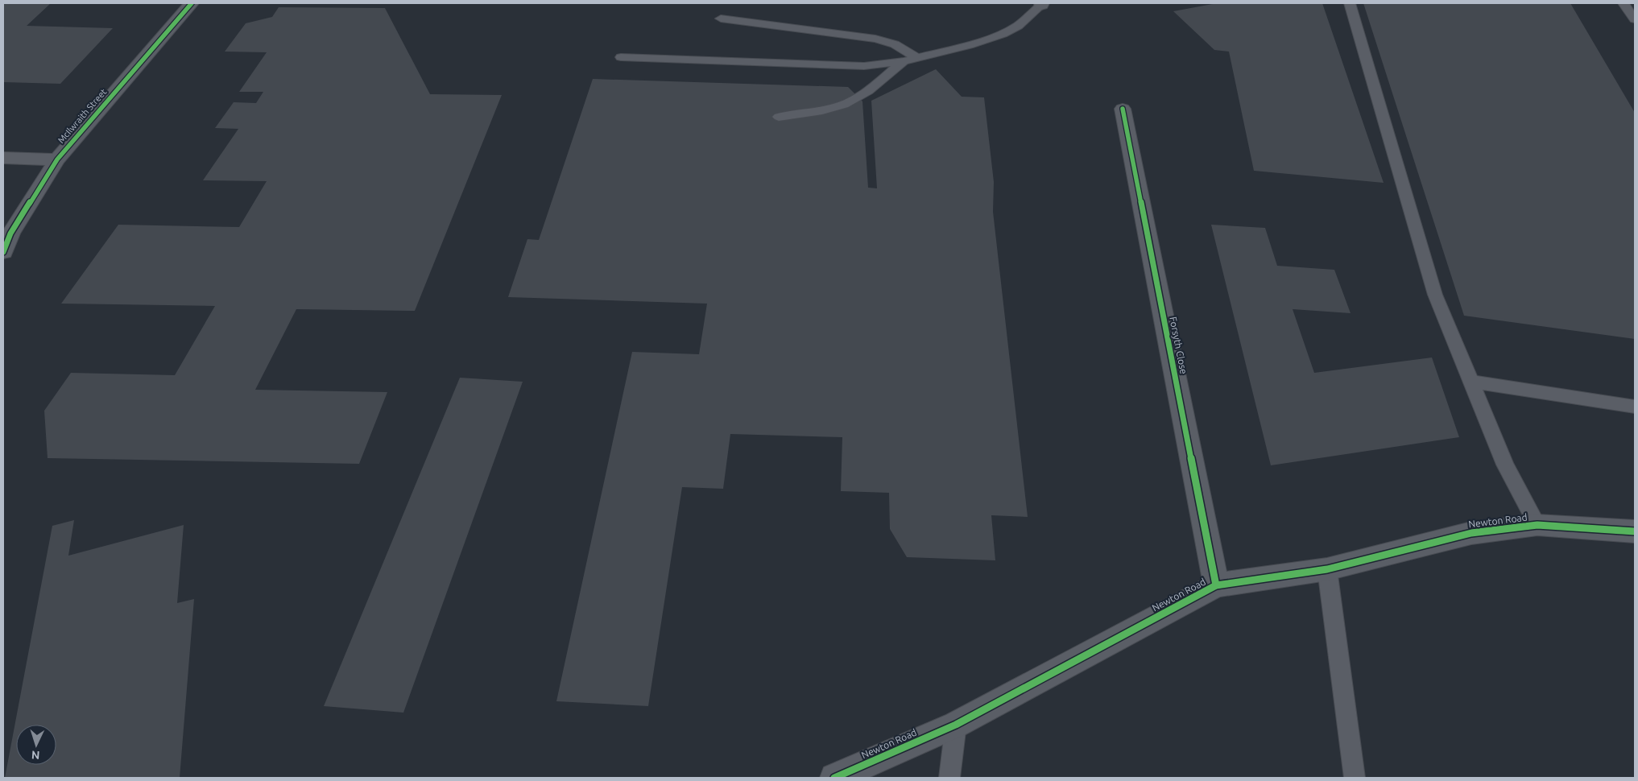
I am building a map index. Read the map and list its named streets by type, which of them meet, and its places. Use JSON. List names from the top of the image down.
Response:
{
  "streets": {
    "street": ["McIlwraith Street", "Forsyth Close", "Newton Road"]
  },
  "crossings": [
    ["Forsyth Close", "Newton Road"]
  ],
  "north": "bottom"
}
